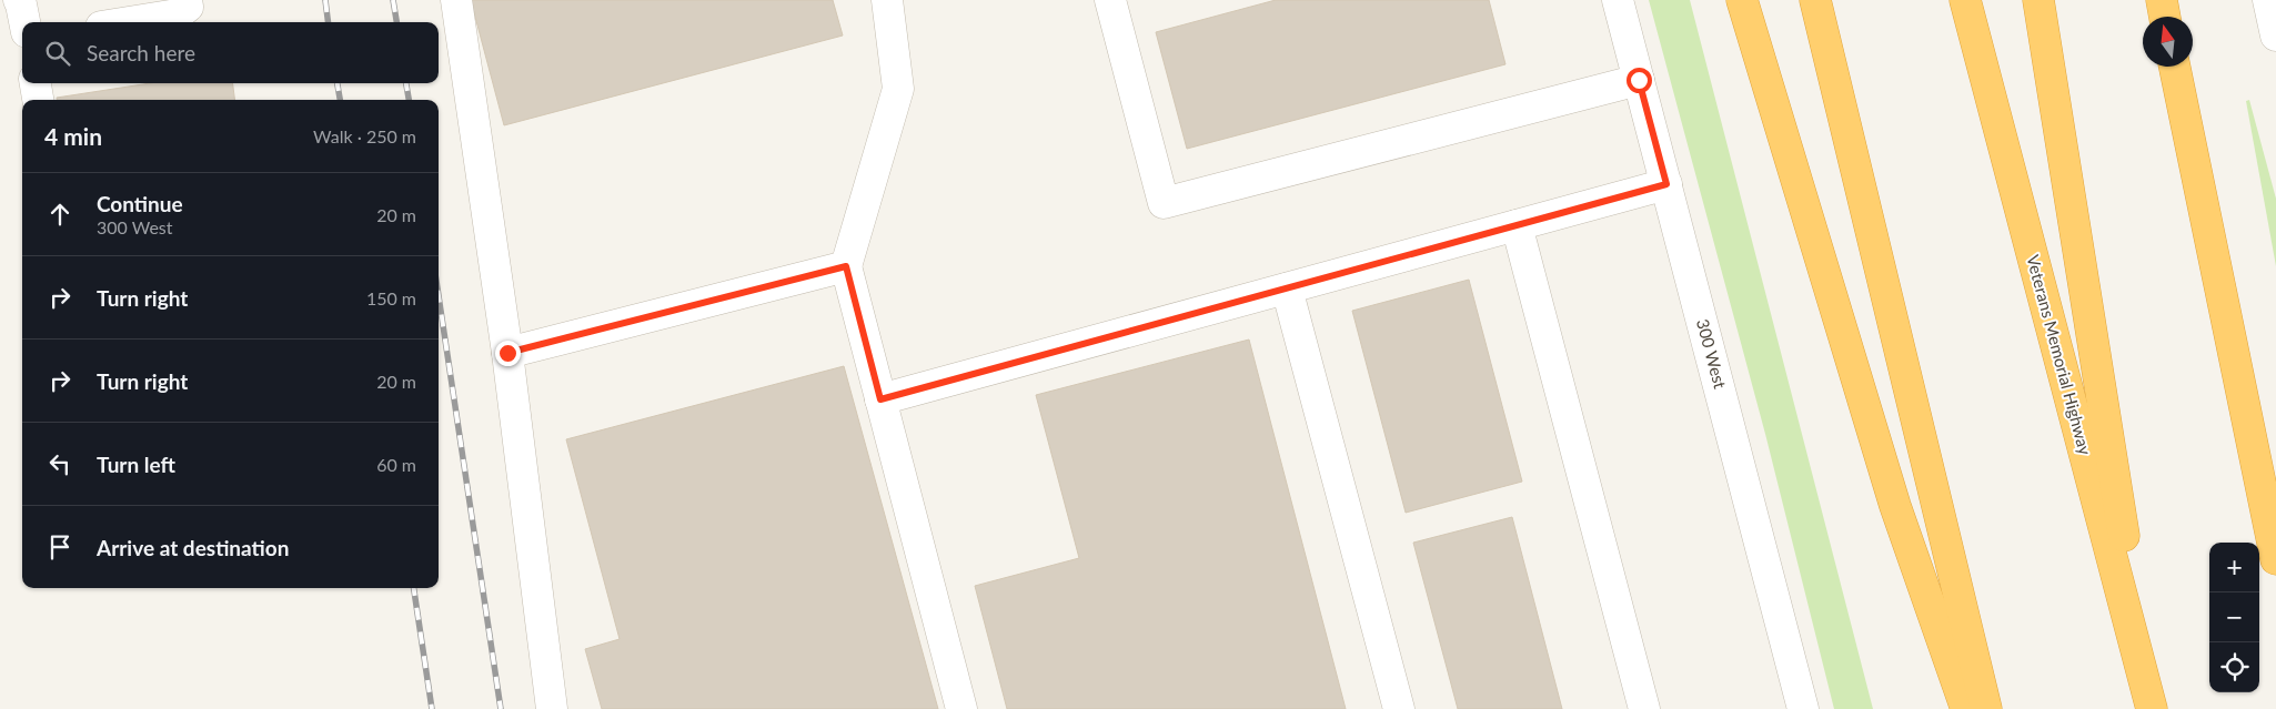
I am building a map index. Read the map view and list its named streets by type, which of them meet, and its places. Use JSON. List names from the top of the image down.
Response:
{
  "streets": {
    "highway": ["Veterans Memorial Highway"],
    "street": ["300 West"]
  },
  "north": "top",
  "page": {
    "search": "Search here",
    "heading": ["4 min", "Walk · 250 m"],
    "list": [
      ["Continue", "300 West", "20 m"],
      ["Turn right", "150 m"],
      ["Turn right", "20 m"],
      ["Turn left", "60 m"],
      "Arrive at destination"
    ],
    "map_buttons": ["+", "−"]
  }
}
